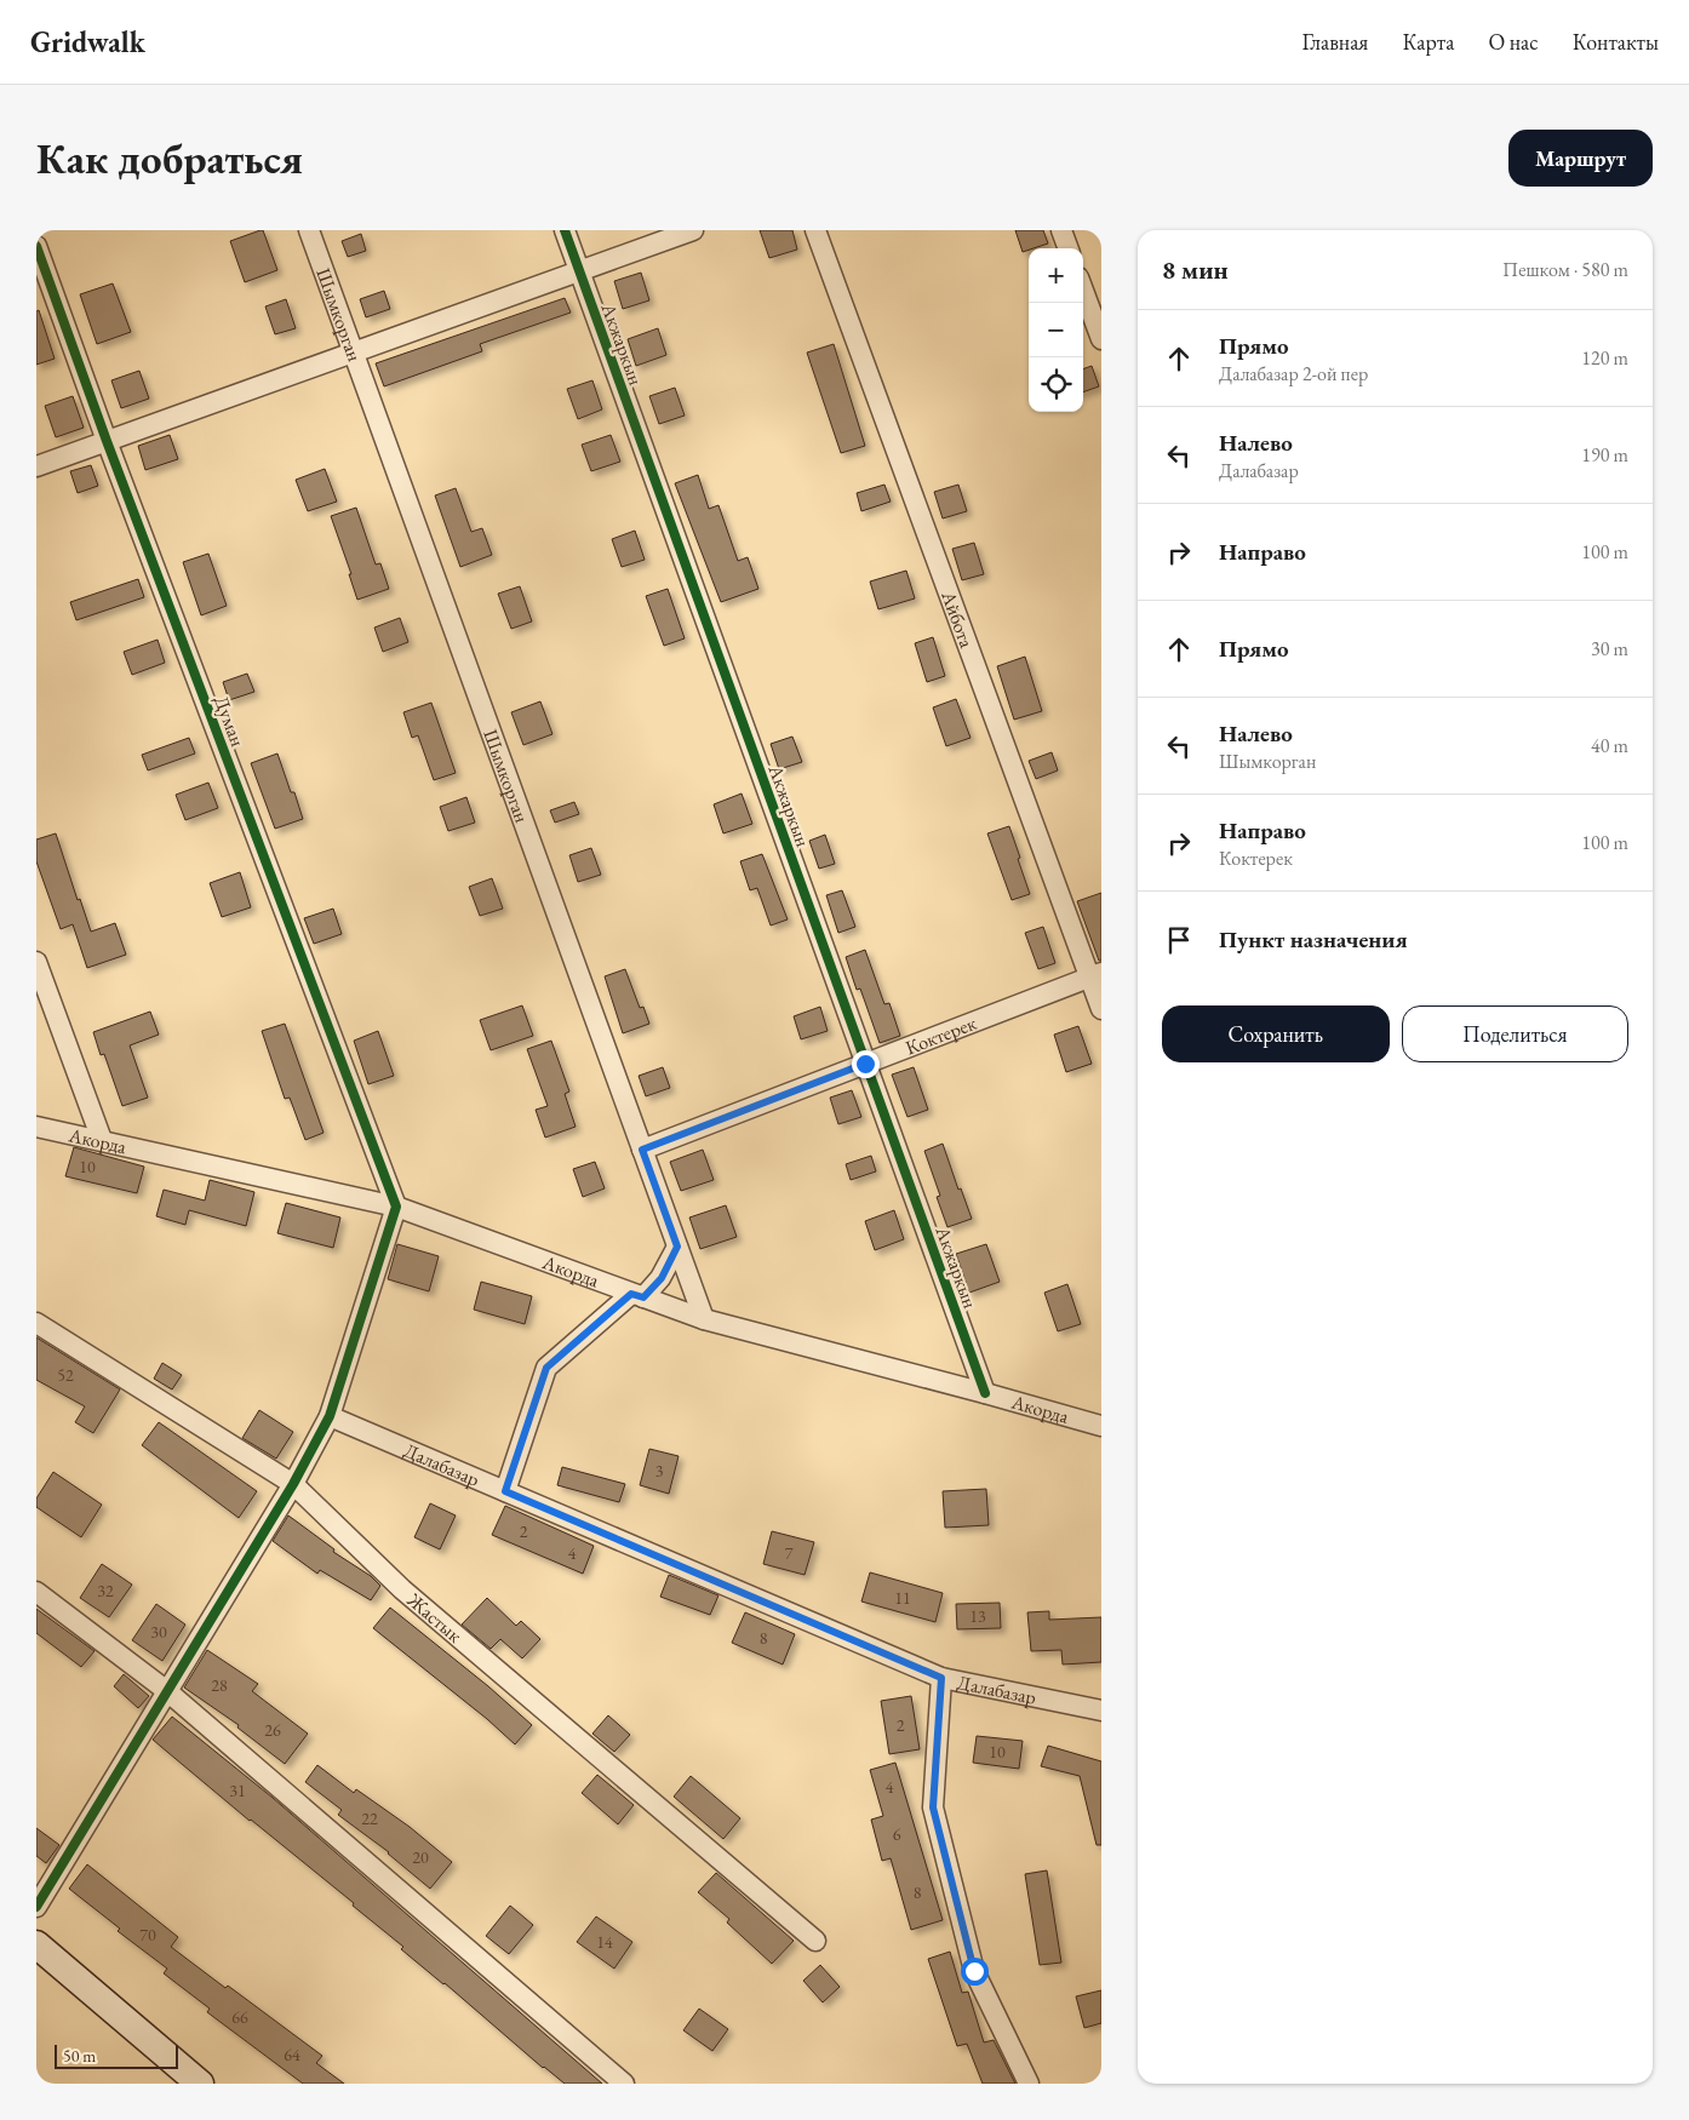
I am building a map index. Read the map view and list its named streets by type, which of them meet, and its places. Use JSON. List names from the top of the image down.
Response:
{
  "streets": {
    "street": [
      "Шымкорган",
      "Акжаркын",
      "Айбота",
      "Думан",
      "Коктерек",
      "Акорда",
      "Далабазар",
      "Жастык"
    ]
  },
  "crossings": [
    ["Шымкорган", "Коктерек"],
    ["Шымкорган", "Акорда"],
    ["Акжаркын", "Коктерек"],
    ["Акжаркын", "Акорда"],
    ["Айбота", "Коктерек"],
    ["Думан", "Акорда"]
  ],
  "house_numbers": [
    "10",
    "52",
    "3",
    "2",
    "4",
    "7",
    "32",
    "11",
    "13",
    "30",
    "8",
    "28",
    "2",
    "26",
    "10",
    "4",
    "31",
    "22",
    "6",
    "20",
    "8",
    "70",
    "14",
    "66",
    "64"
  ],
  "scale_bar": "50 m",
  "page": {
    "header": "Gridwalk",
    "nav": [
      "Главная",
      "Карта",
      "О нас",
      "Контакты"
    ],
    "buttons": [
      "Маршрут",
      ["Сохранить", "Поделиться"]
    ],
    "title": "Как добраться",
    "heading": ["8 мин", "Пешком · 580 m"],
    "map_buttons": ["+", "−"],
    "list": [
      ["Прямо", "Далабазар 2-ой пер", "120 m"],
      ["Налево", "Далабазар", "190 m"],
      ["Направо", "100 m"],
      ["Прямо", "30 m"],
      ["Налево", "Шымкорган", "40 m"],
      ["Направо", "Коктерек", "100 m"],
      "Пункт назначения"
    ],
    "scale": "50 m"
  }
}
